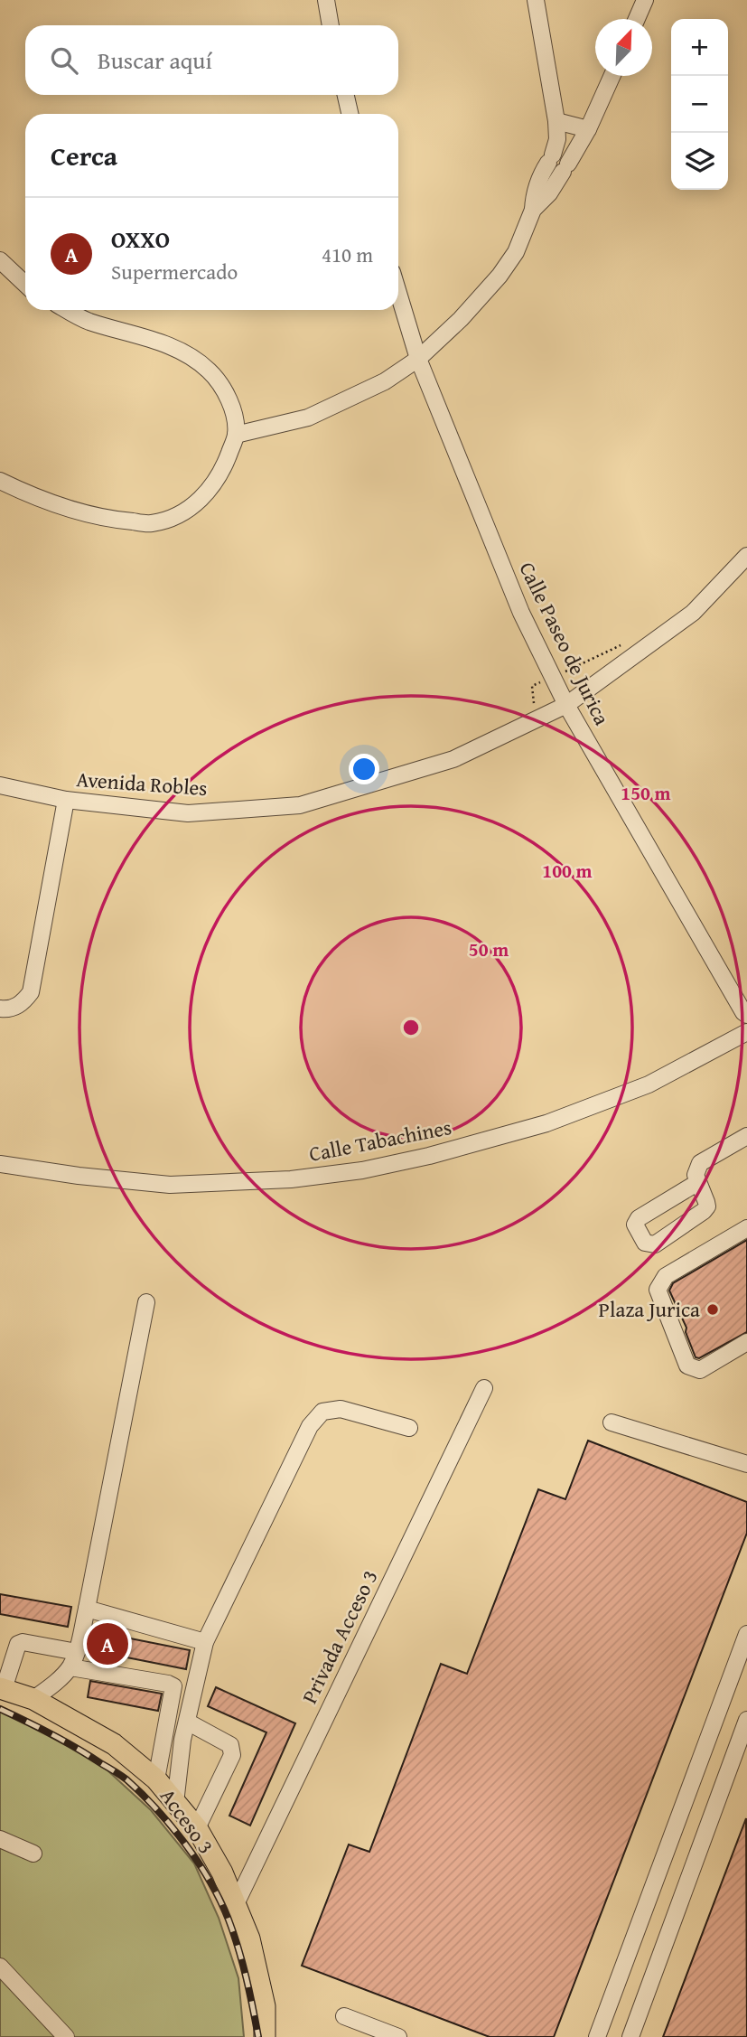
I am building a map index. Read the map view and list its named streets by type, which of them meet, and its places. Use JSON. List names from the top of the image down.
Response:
{
  "streets": {
    "main road": ["Acceso 3"],
    "street": [
      "Calle Paseo de Jurica",
      "Avenida Robles",
      "Calle Tabachines",
      "Privada Acceso 3"
    ]
  },
  "crossings": [
    ["Calle Paseo de Jurica", "Avenida Robles"],
    ["Calle Paseo de Jurica", "Calle Tabachines"],
    ["Privada Acceso 3", "Acceso 3"]
  ],
  "places": ["Plaza Jurica"],
  "north": "top right",
  "page": {
    "map_buttons": ["+", "−"],
    "search": "Buscar aquí",
    "heading": "Cerca",
    "list": [
      {
        "mark": "A",
        "name": "OXXO",
        "note": "Supermercado",
        "value": "410 m"
      }
    ],
    "pins": "A"
  },
  "rings": ["150 m", "100 m", "50 m"]
}
